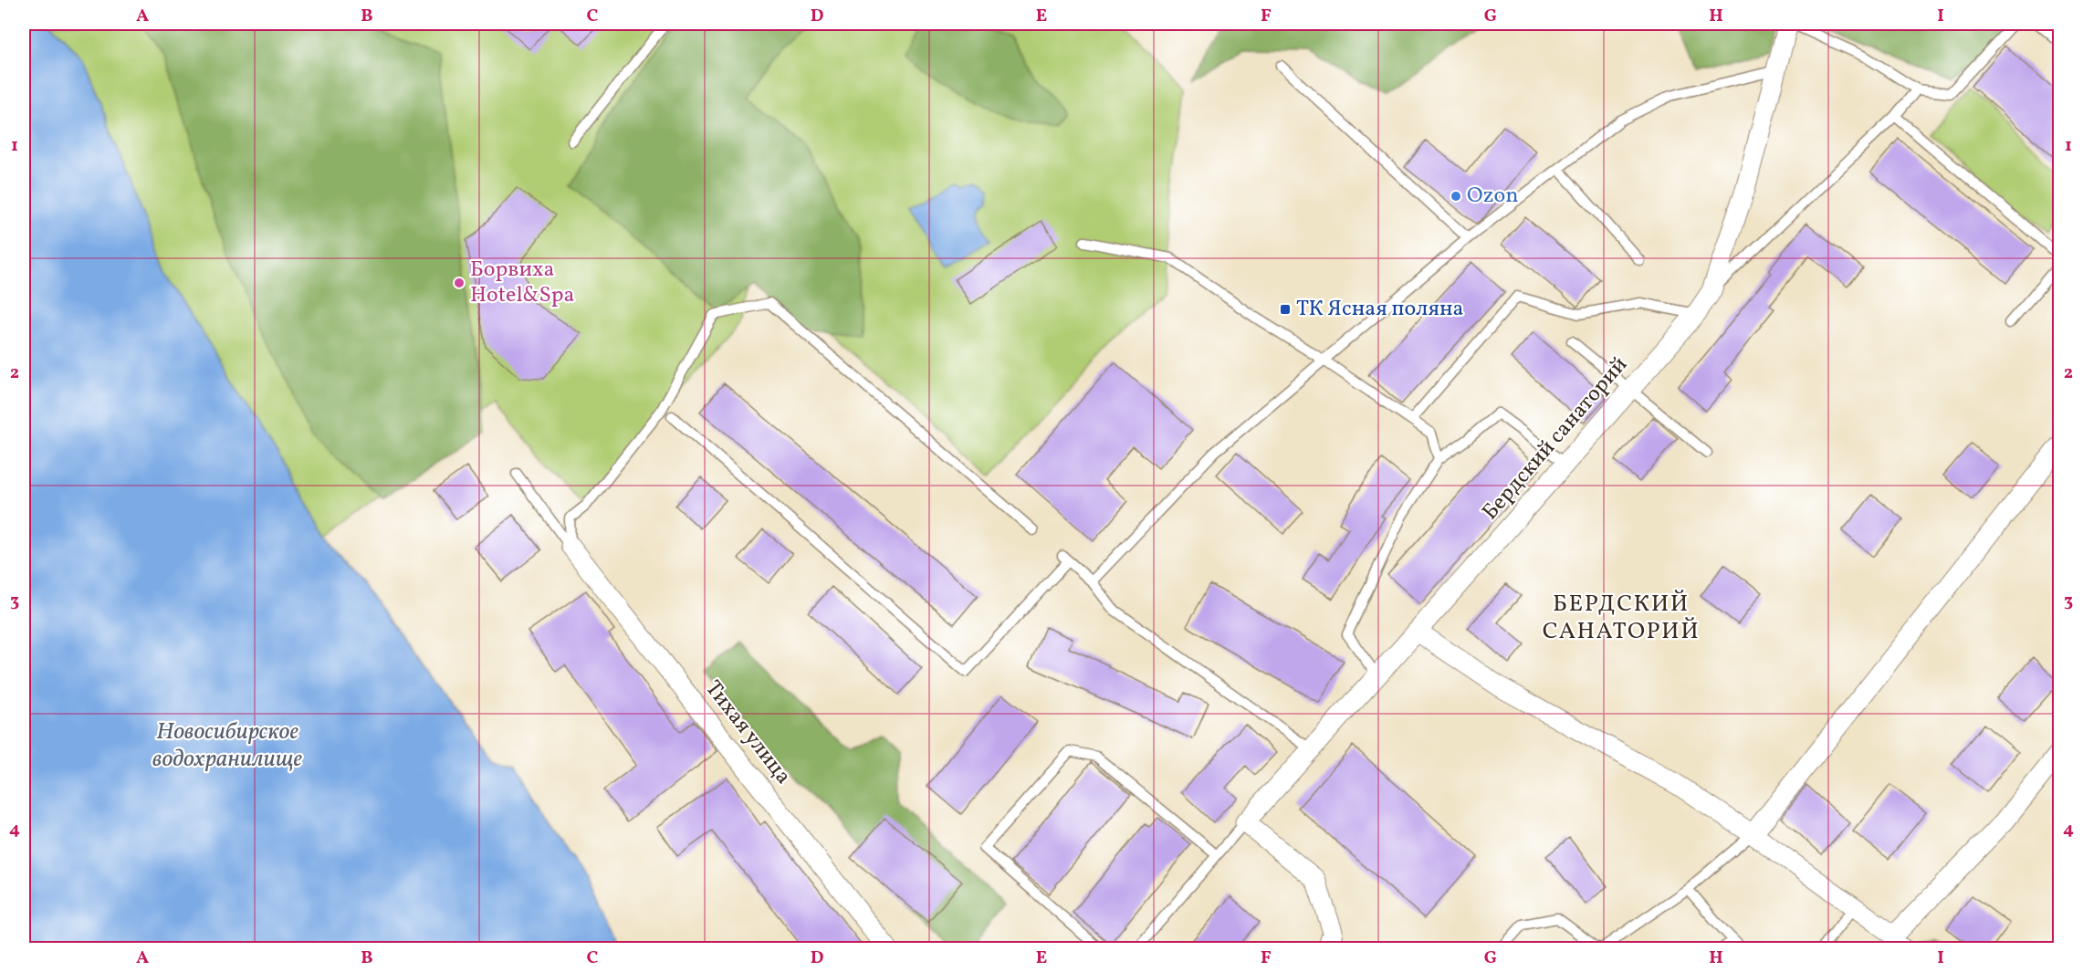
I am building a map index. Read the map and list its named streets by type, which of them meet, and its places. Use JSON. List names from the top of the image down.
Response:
{
  "streets": {
    "street": ["Бердский санаторий", "Тихая улица"]
  },
  "districts": ["БЕРДСКИЙ САНАТОРИЙ"],
  "water": ["Новосибирское водохранилище"],
  "places": {
    "other": ["Ozon", "Борвиха Hotel&Spa"],
    "transit": ["ТК Ясная поляна"]
  },
  "grid": {
    "columns": [
      "A",
      "B",
      "C",
      "D",
      "E",
      "F",
      "G",
      "H",
      "I"
    ],
    "rows": [
      "1",
      "2",
      "3",
      "4"
    ]
  }
}
